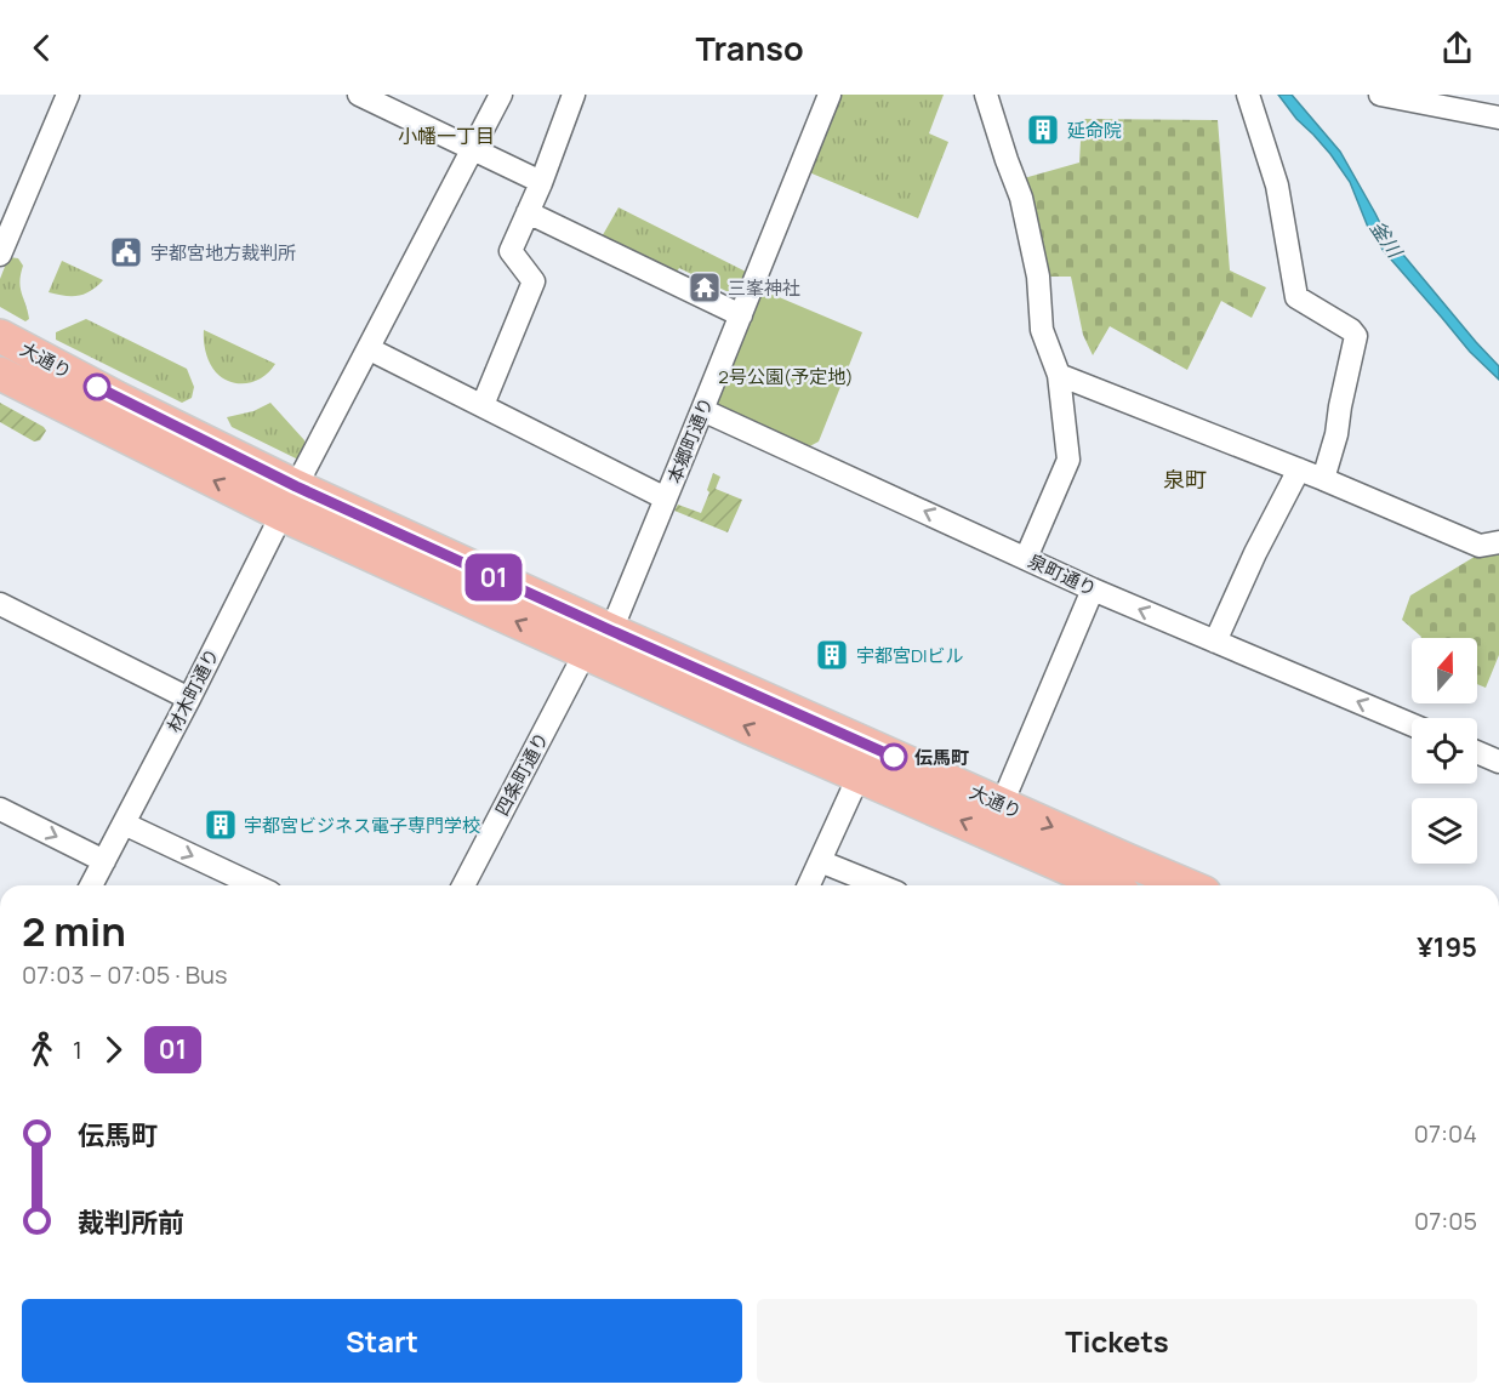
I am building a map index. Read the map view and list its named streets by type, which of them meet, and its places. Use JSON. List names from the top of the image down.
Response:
{
  "streets": {
    "highway": ["大通り"],
    "street": [
      "本郷町通り",
      "泉町通り",
      "材木町通り",
      "四条町通り"
    ]
  },
  "crossings": [
    ["大通り", "本郷町通り"],
    ["大通り", "材木町通り"],
    ["大通り", "四条町通り"],
    ["本郷町通り", "泉町通り"],
    ["本郷町通り", "四条町通り"]
  ],
  "districts": ["小幡一丁目", "泉町"],
  "water": ["釜川"],
  "parks": ["2号公園(予定地)"],
  "places": {
    "building": ["延命院", "宇都宮DIビル", "宇都宮ビジネス電子専門学校"],
    "public building": ["宇都宮地方裁判所"],
    "temple": ["三峯神社"],
    "other": ["伝馬町"]
  },
  "lines": ["bus line 01"],
  "north": "top",
  "page": {
    "header": "Transo",
    "on_map": "01",
    "heading": ["2 min", "07:03 – 07:05 · Bus", "¥195"],
    "legs": ["1", "01"],
    "list": [
      {
        "name": "伝馬町",
        "value": "07:04"
      },
      {
        "name": "裁判所前",
        "value": "07:05"
      }
    ],
    "buttons": ["Start", "Tickets"]
  }
}
